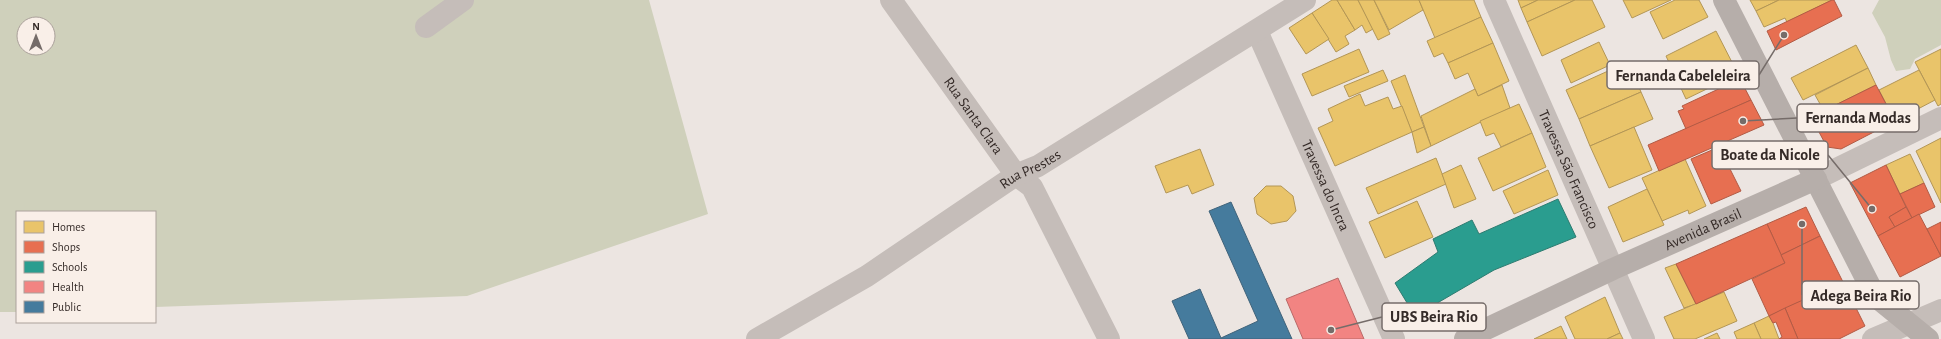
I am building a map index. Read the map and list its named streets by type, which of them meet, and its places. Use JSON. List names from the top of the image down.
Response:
{
  "streets": {
    "street": [
      "Rua Santa Clara",
      "Rua Prestes",
      "Travessa São Francisco",
      "Travessa do Incra",
      "Avenida Brasil"
    ]
  },
  "crossings": [
    ["Rua Santa Clara", "Rua Prestes"],
    ["Rua Prestes", "Travessa do Incra"],
    ["Travessa São Francisco", "Avenida Brasil"]
  ],
  "places": [
    "Fernanda Cabeleleira",
    "Fernanda Modas",
    "Boate da Nicole",
    "Adega Beira Rio",
    "UBS Beira Rio"
  ],
  "legend": [
    "Homes",
    "Shops",
    "Schools",
    "Health",
    "Public"
  ],
  "north": "top"
}
